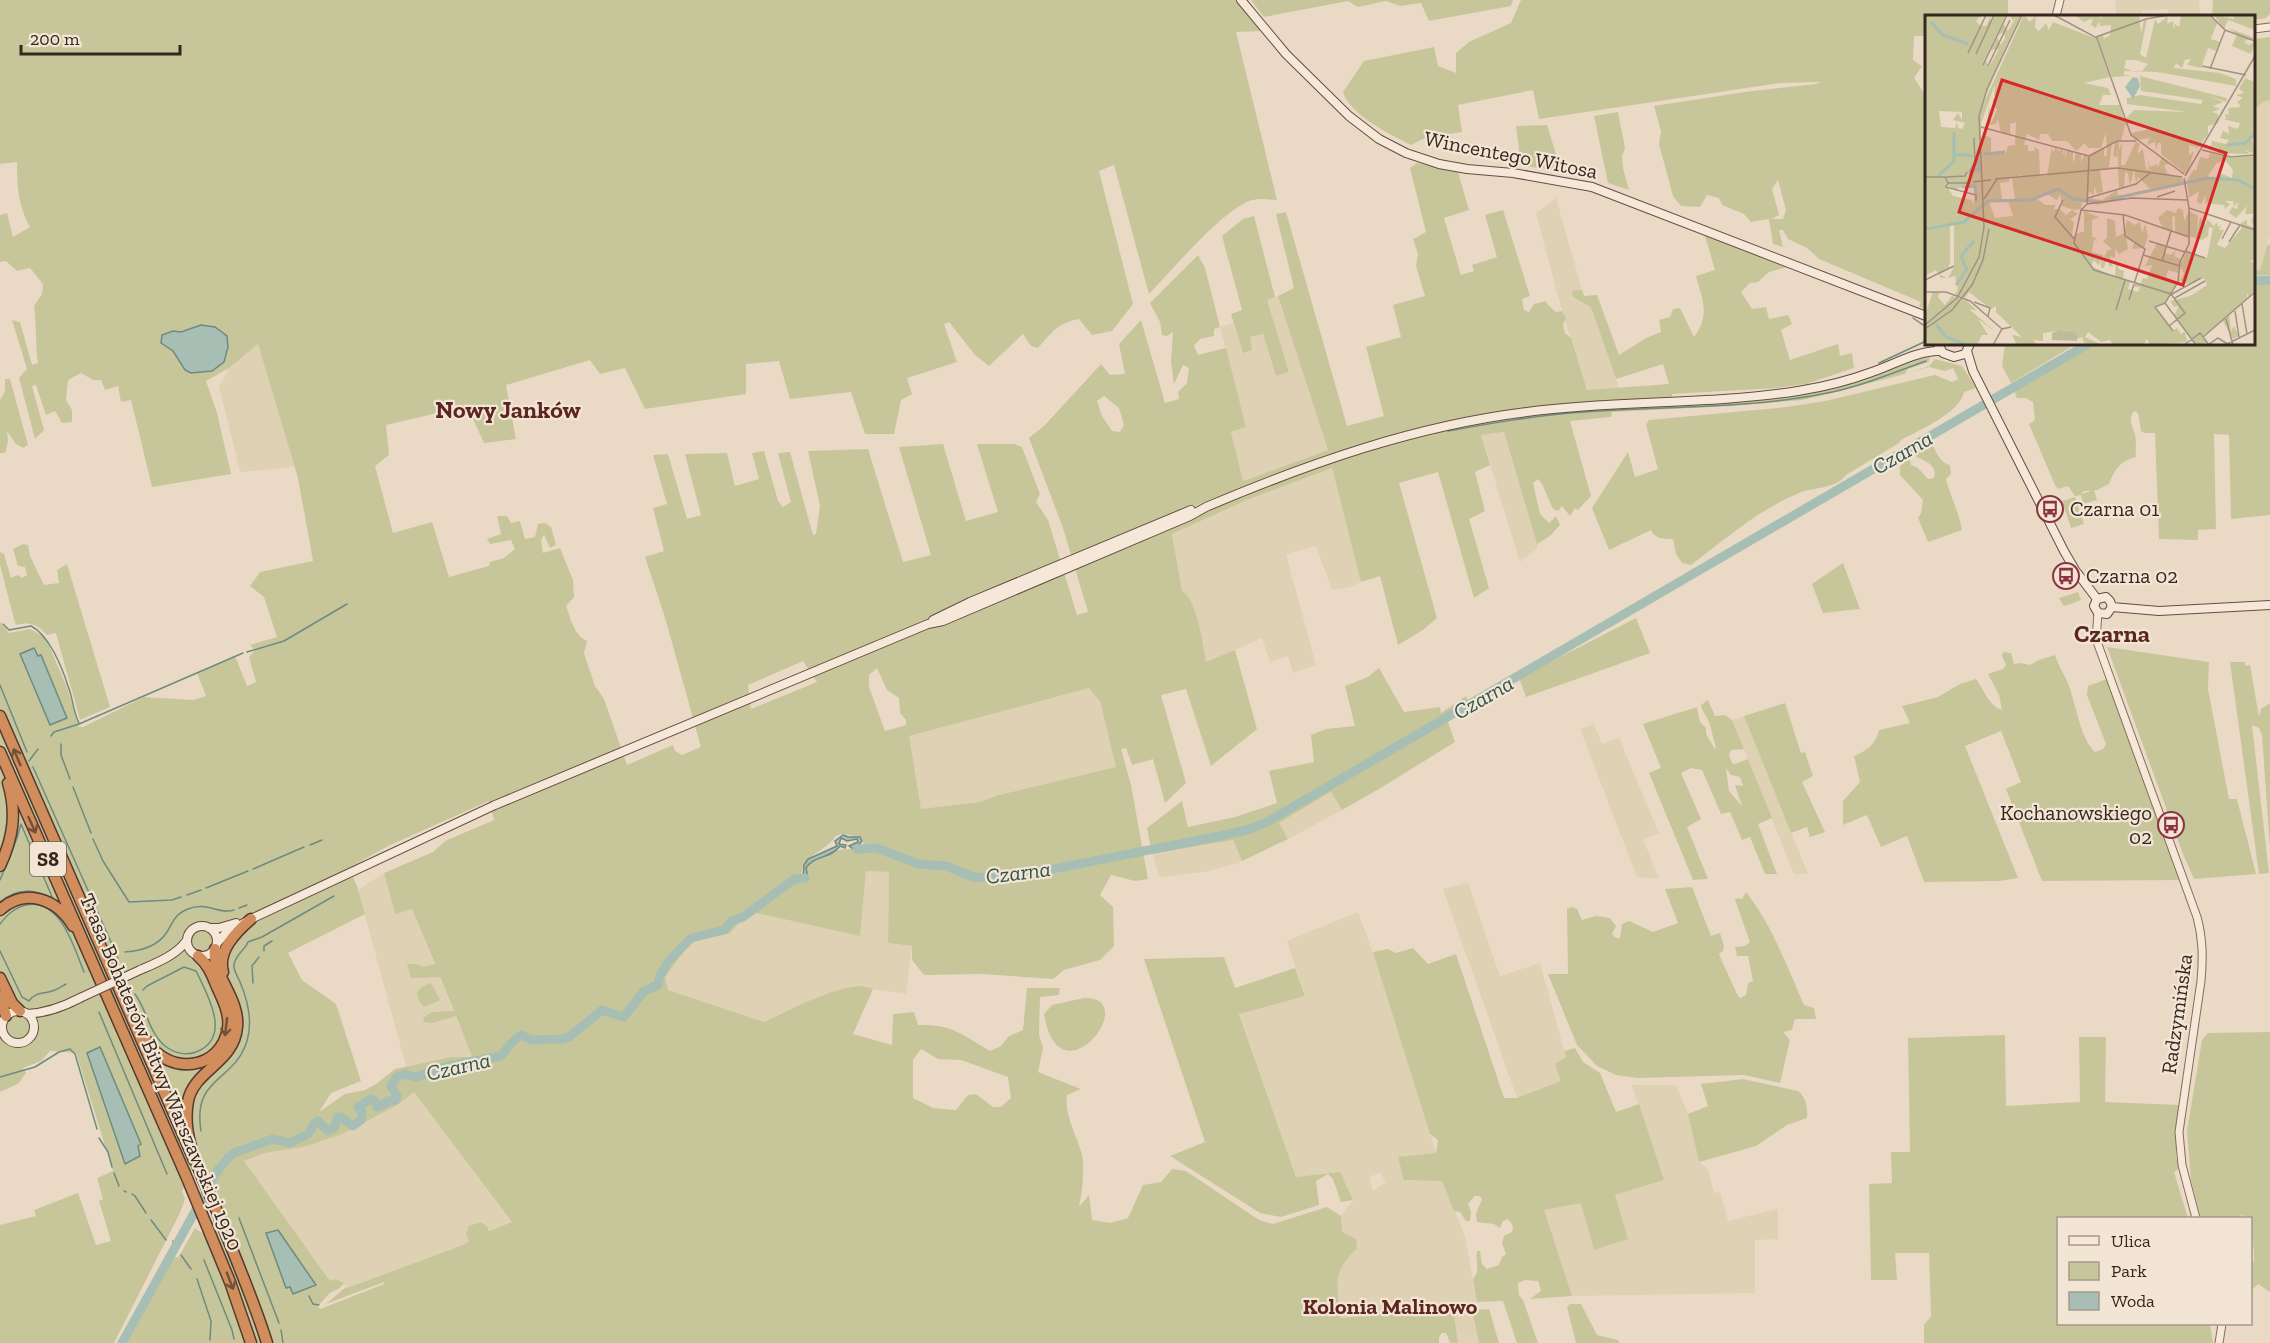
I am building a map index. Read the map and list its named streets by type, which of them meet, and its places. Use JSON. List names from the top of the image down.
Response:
{
  "streets": {
    "highway": ["S8", "Trasa Bohaterów Bitwy Warszawskiej 1920"],
    "main road": ["Wincentego Witosa"],
    "street": ["Radzymińska"]
  },
  "districts": ["Nowy Janków", "Czarna", "Kolonia Malinowo"],
  "water": ["Czarna"],
  "places": {
    "bus stop": ["Czarna 01", "Czarna 02", "Kochanowskiego 02"]
  },
  "legend": ["Ulica", "Park", "Woda"],
  "scale_bar": "200 m"
}
